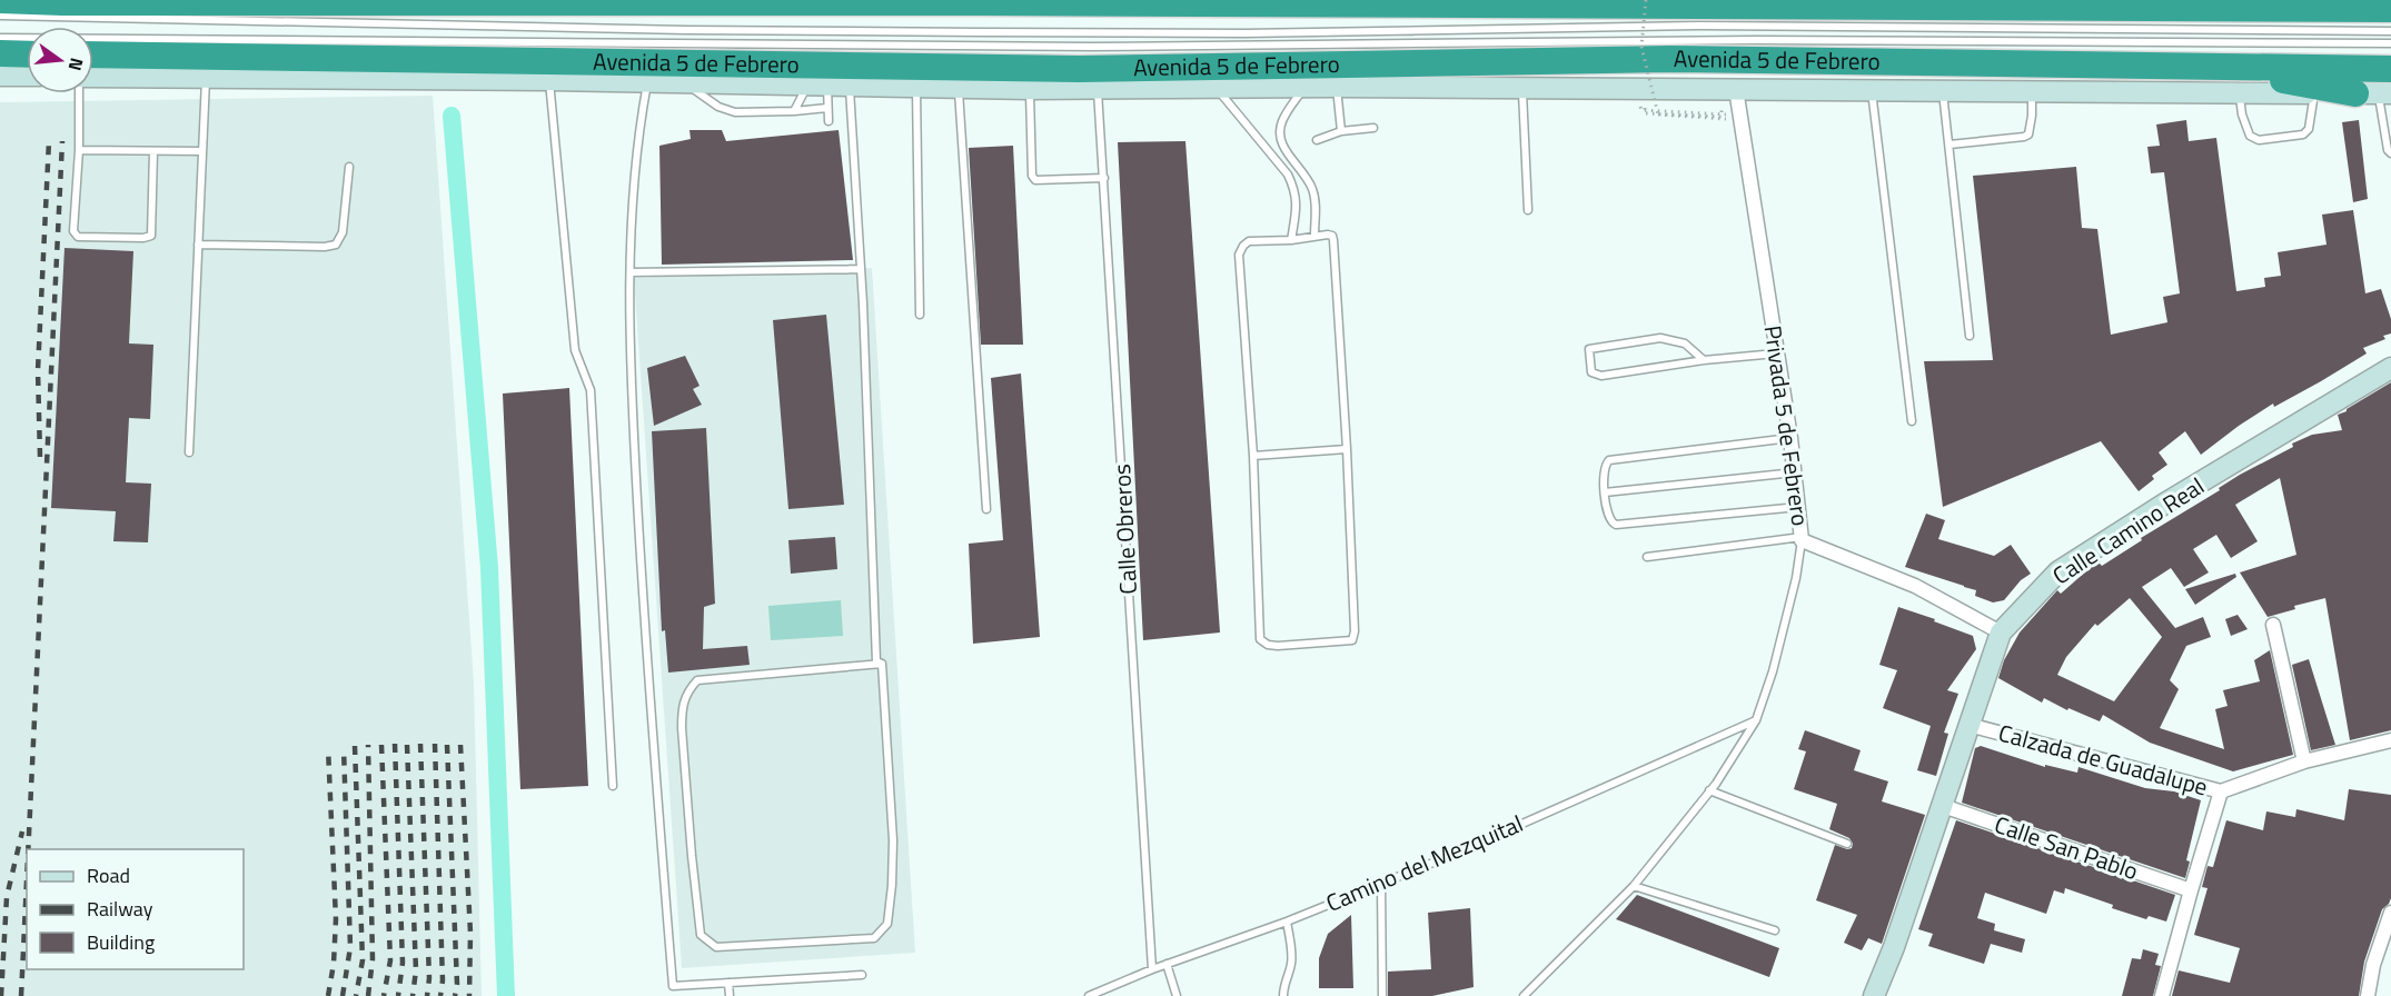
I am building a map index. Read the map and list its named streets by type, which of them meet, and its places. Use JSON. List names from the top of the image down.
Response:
{
  "streets": {
    "highway": ["Avenida 5 de Febrero"],
    "main road": ["Calle Camino Real"],
    "street": ["Privada 5 de Febrero", "Calzada de Guadalupe", "Calle San Pablo"],
    "lane": ["Calle Obreros", "Camino del Mezquital"]
  },
  "crossings": [
    ["Avenida 5 de Febrero", "Privada 5 de Febrero"],
    ["Avenida 5 de Febrero", "Calle Obreros"],
    ["Privada 5 de Febrero", "Camino del Mezquital"],
    ["Calle Obreros", "Camino del Mezquital"],
    ["Calle Camino Real", "Calzada de Guadalupe"],
    ["Calle Camino Real", "Calle San Pablo"]
  ],
  "legend": ["Road", "Railway", "Building"],
  "north": "right"
}
